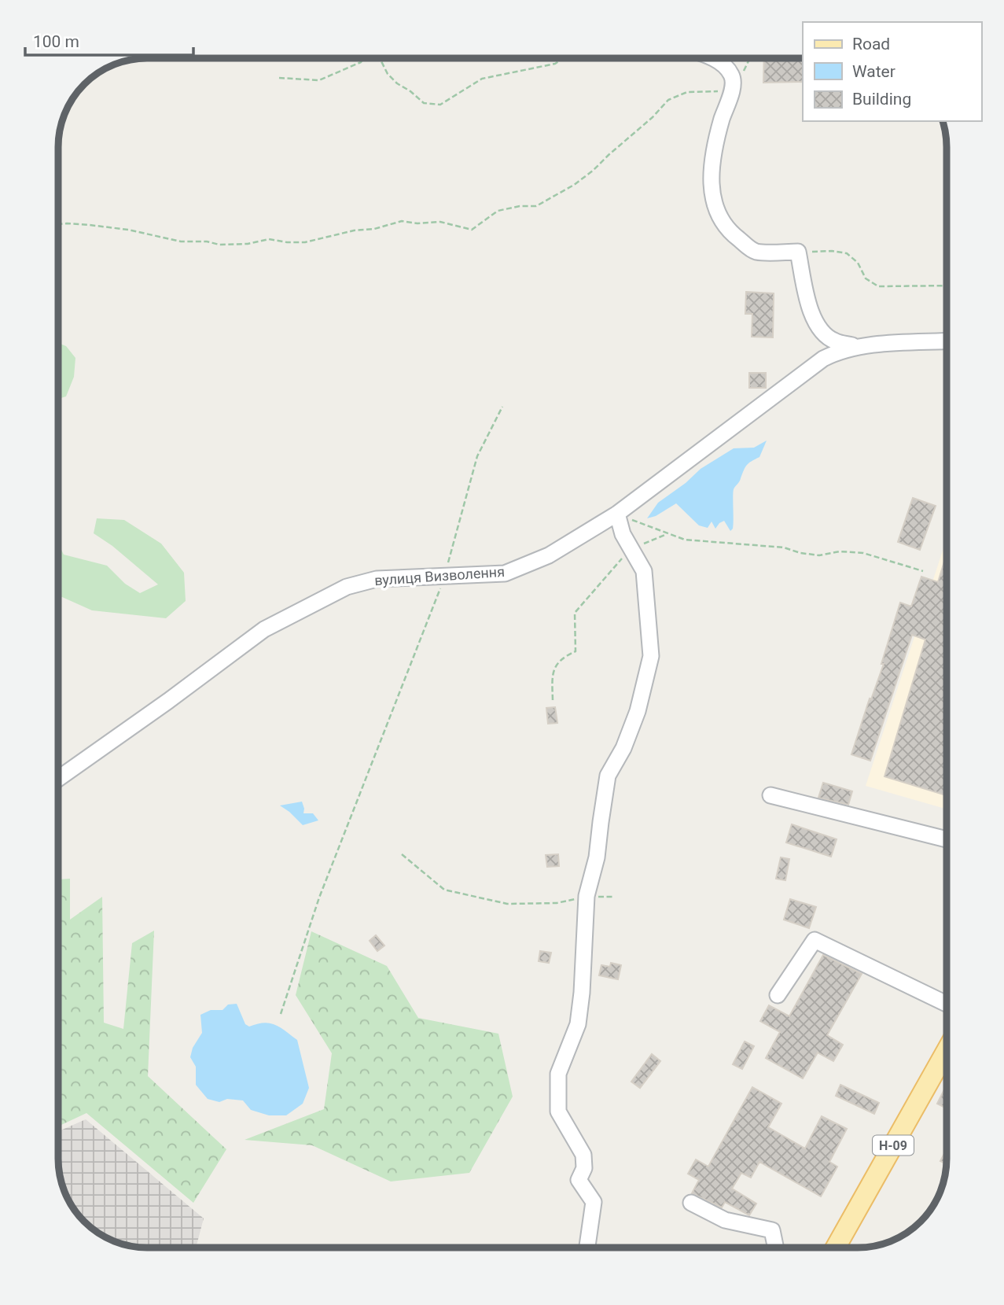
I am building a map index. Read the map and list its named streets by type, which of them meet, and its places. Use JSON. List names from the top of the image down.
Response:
{
  "streets": {
    "main road": ["Н-09"],
    "street": ["вулиця Визволення"]
  },
  "legend": ["Road", "Water", "Building"],
  "scale_bar": "100 m"
}
